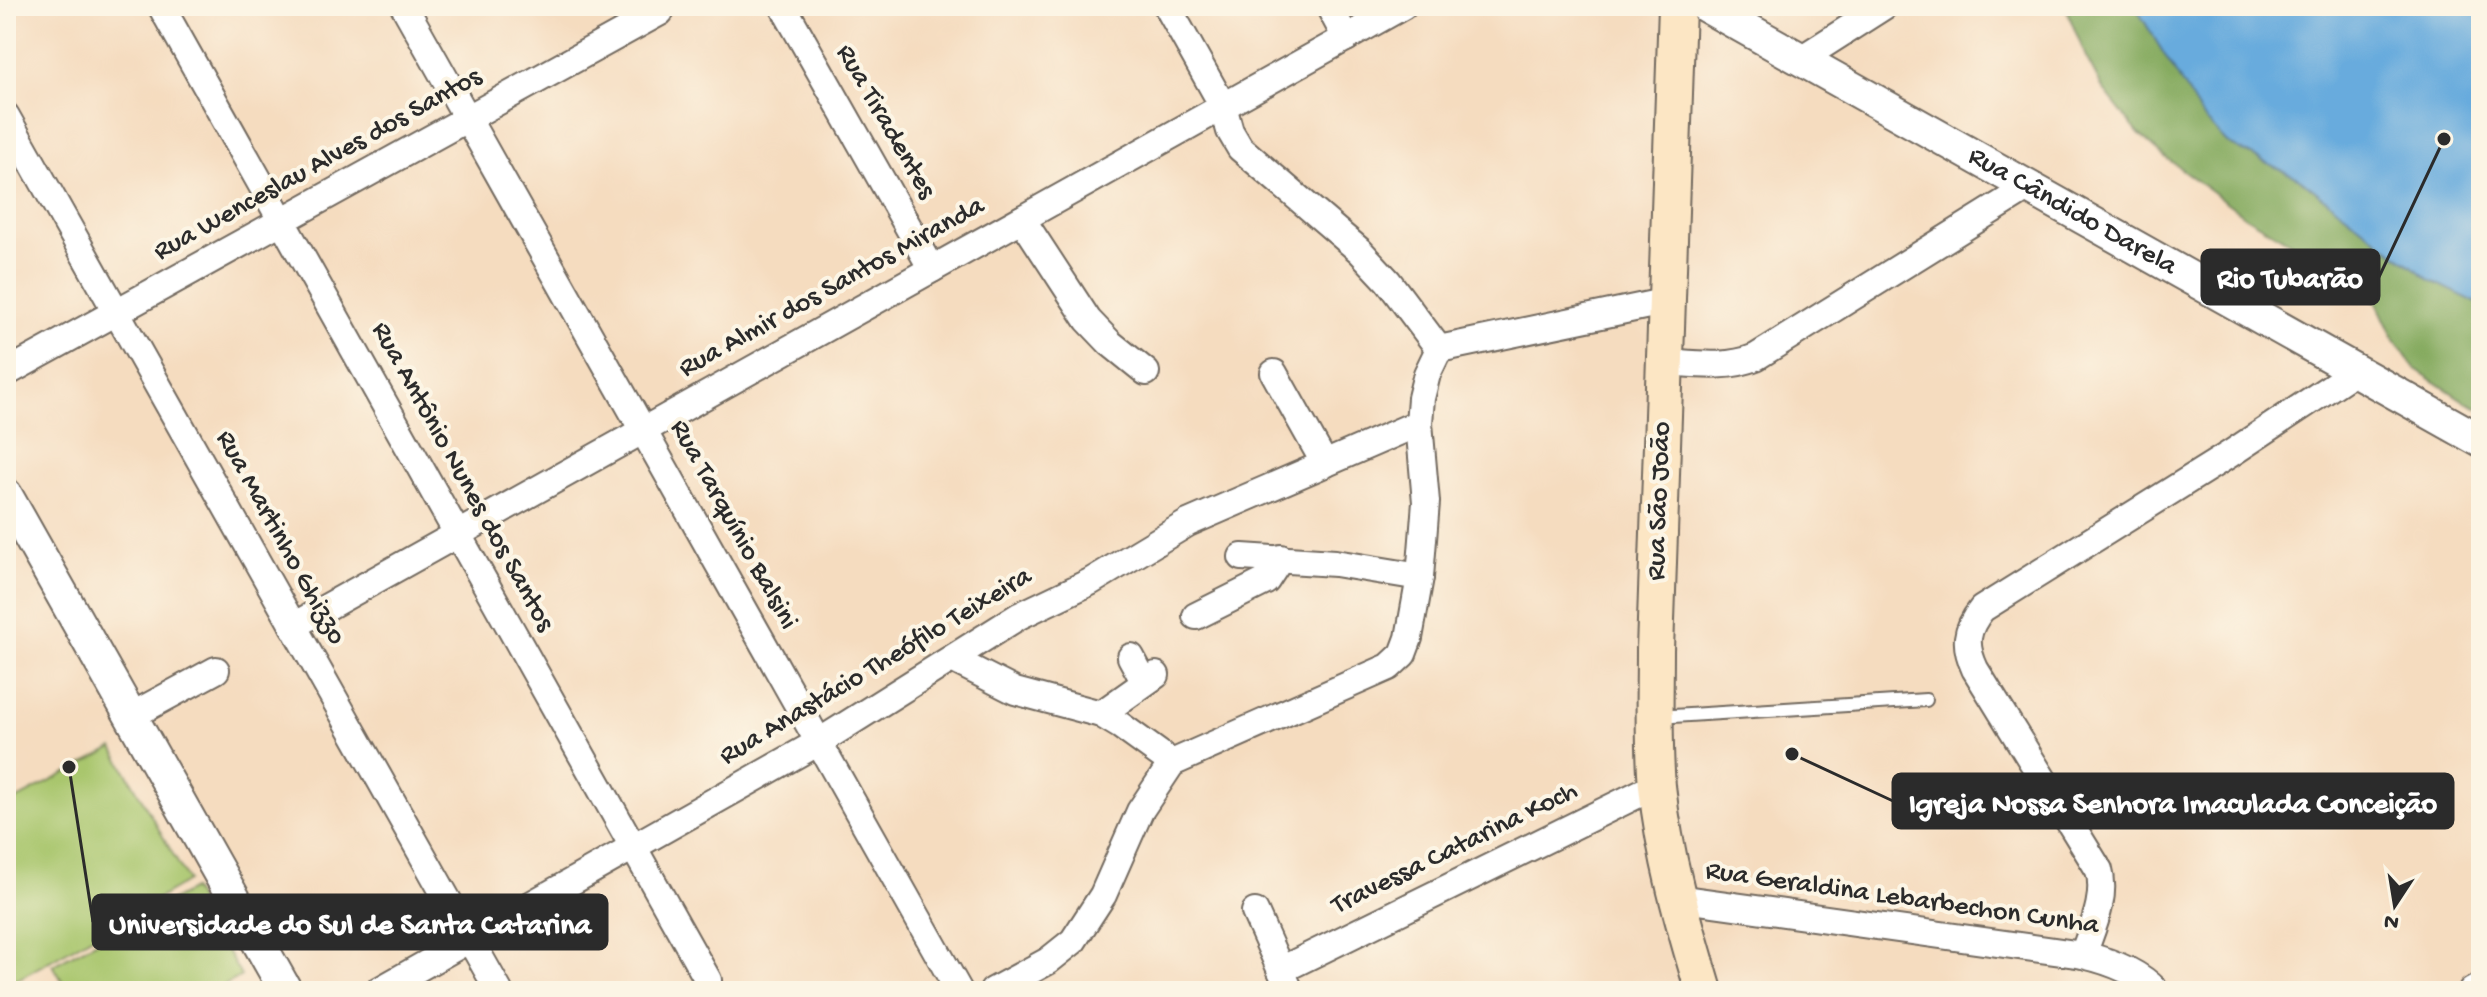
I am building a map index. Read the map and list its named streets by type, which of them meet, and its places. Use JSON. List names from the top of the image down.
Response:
{
  "streets": {
    "main road": ["Rua São João"],
    "street": [
      "Rua Tiradentes",
      "Rua Wenceslau Alves dos Santos",
      "Rua Cândido Darela",
      "Rua Almir dos Santos Miranda",
      "Rua Antônio Nunes dos Santos",
      "Rua Tarquínio Balsini",
      "Rua Martinho Ghizzo",
      "Rua Anastácio Theófilo Teixeira",
      "Travessa Catarina Koch",
      "Rua Geraldina Lebarbechon Cunha"
    ]
  },
  "crossings": [
    ["Rua Tiradentes", "Rua Almir dos Santos Miranda"],
    ["Rua Wenceslau Alves dos Santos", "Rua Antônio Nunes dos Santos"],
    ["Rua Wenceslau Alves dos Santos", "Rua Tarquínio Balsini"],
    ["Rua Wenceslau Alves dos Santos", "Rua Martinho Ghizzo"],
    ["Rua Almir dos Santos Miranda", "Rua Antônio Nunes dos Santos"],
    ["Rua Almir dos Santos Miranda", "Rua Tarquínio Balsini"],
    ["Rua Almir dos Santos Miranda", "Rua Martinho Ghizzo"],
    ["Rua Antônio Nunes dos Santos", "Rua Anastácio Theófilo Teixeira"],
    ["Rua São João", "Travessa Catarina Koch"],
    ["Rua São João", "Rua Geraldina Lebarbechon Cunha"],
    ["Rua Tarquínio Balsini", "Rua Anastácio Theófilo Teixeira"],
    ["Rua Martinho Ghizzo", "Rua Anastácio Theófilo Teixeira"]
  ],
  "places": ["Rio Tubarão", "Igreja Nossa Senhora Imaculada Conceição", "Universidade do Sul de Santa Catarina"],
  "north": "bottom"
}
